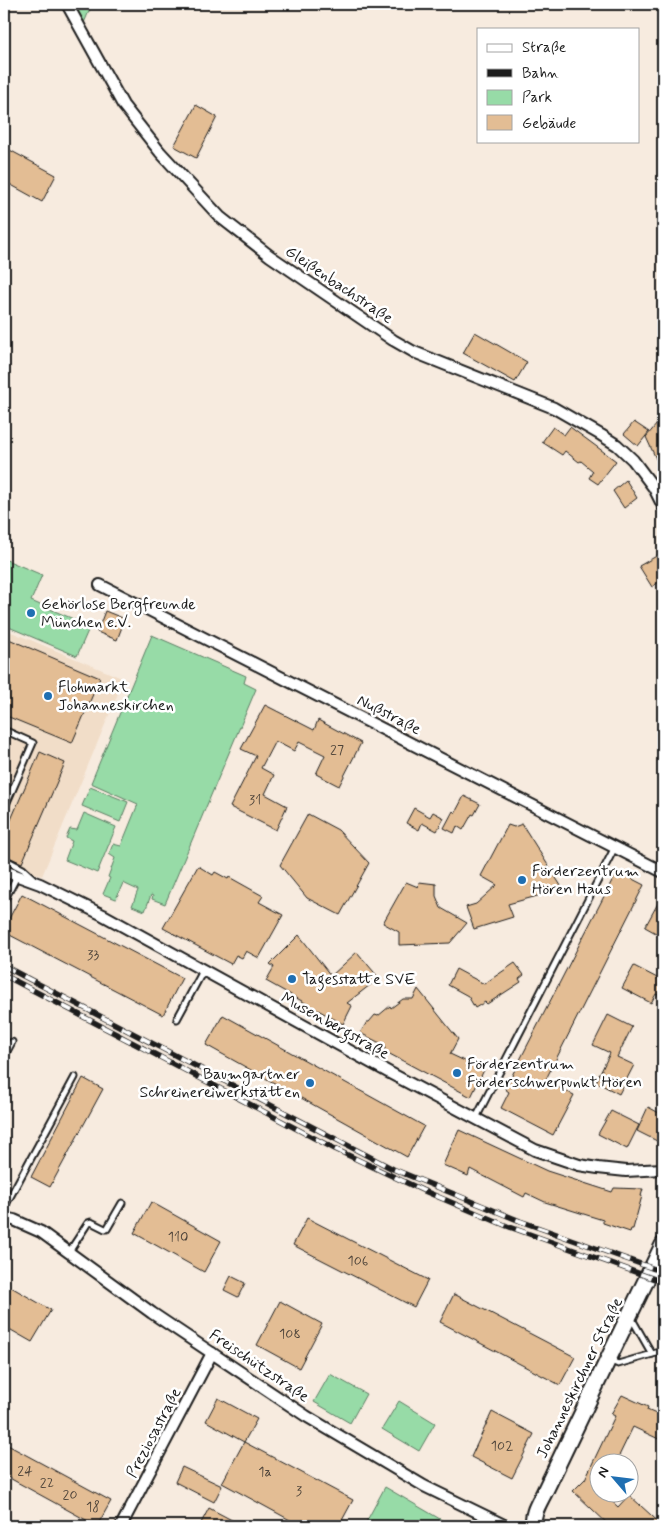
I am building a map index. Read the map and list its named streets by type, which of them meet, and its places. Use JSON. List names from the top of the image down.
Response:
{
  "streets": {
    "street": [
      "Gleißenbachstraße",
      "Nußstraße",
      "Musenbergstraße",
      "Freischützstraße",
      "Johanneskirchner Straße",
      "Preziosastraße"
    ]
  },
  "crossings": [
    ["Freischützstraße", "Preziosastraße"]
  ],
  "places": [
    "Gehörlose Bergfreunde München e.V.",
    "Flohmarkt Johanneskirchen",
    "Förderzentrum Hören Haus",
    "Tagesstatte SVE",
    "Förderzentrum Förderschwerpunkt Hören",
    "Baumgartner Schreinereiwerkstätten"
  ],
  "house_numbers": [
    "27",
    "31",
    "33",
    "110",
    "106",
    "108",
    "102",
    "24",
    "1a",
    "22",
    "3",
    "20",
    "18"
  ],
  "legend": [
    "Straße",
    "Bahn",
    "Park",
    "Gebäude"
  ],
  "north": "top left"
}
